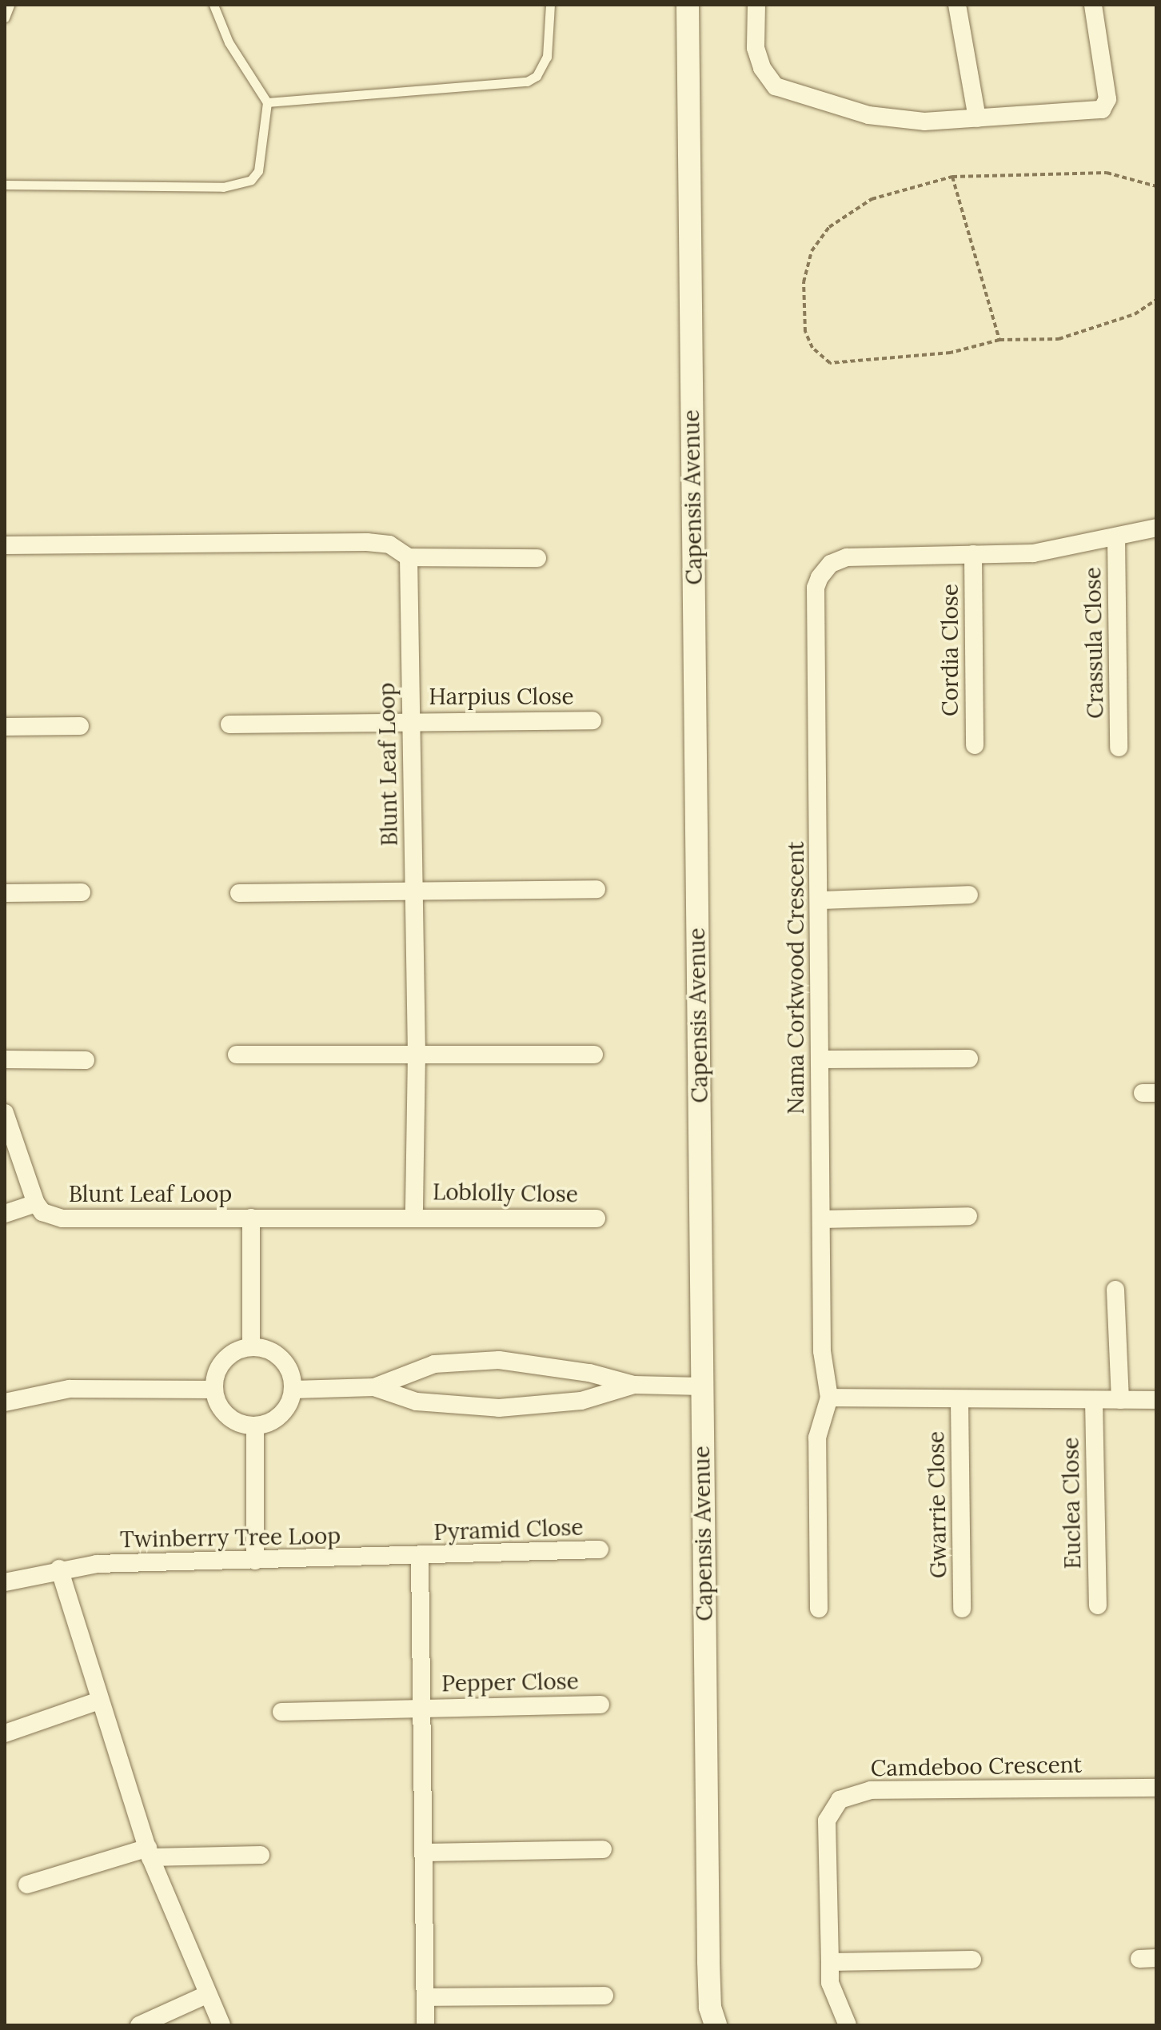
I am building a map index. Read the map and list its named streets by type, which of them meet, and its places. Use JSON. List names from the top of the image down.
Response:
{
  "streets": {
    "street": [
      "Capensis Avenue",
      "Crassula Close",
      "Cordia Close",
      "Harpius Close",
      "Blunt Leaf Loop",
      "Nama Corkwood Crescent",
      "Loblolly Close",
      "Euclea Close",
      "Gwarrie Close",
      "Pyramid Close",
      "Twinberry Tree Loop",
      "Pepper Close",
      "Camdeboo Crescent"
    ]
  },
  "crossings": [
    ["Crassula Close", "Nama Corkwood Crescent"],
    ["Cordia Close", "Nama Corkwood Crescent"],
    ["Harpius Close", "Blunt Leaf Loop"],
    ["Blunt Leaf Loop", "Loblolly Close"],
    ["Pyramid Close", "Twinberry Tree Loop"]
  ]
}
